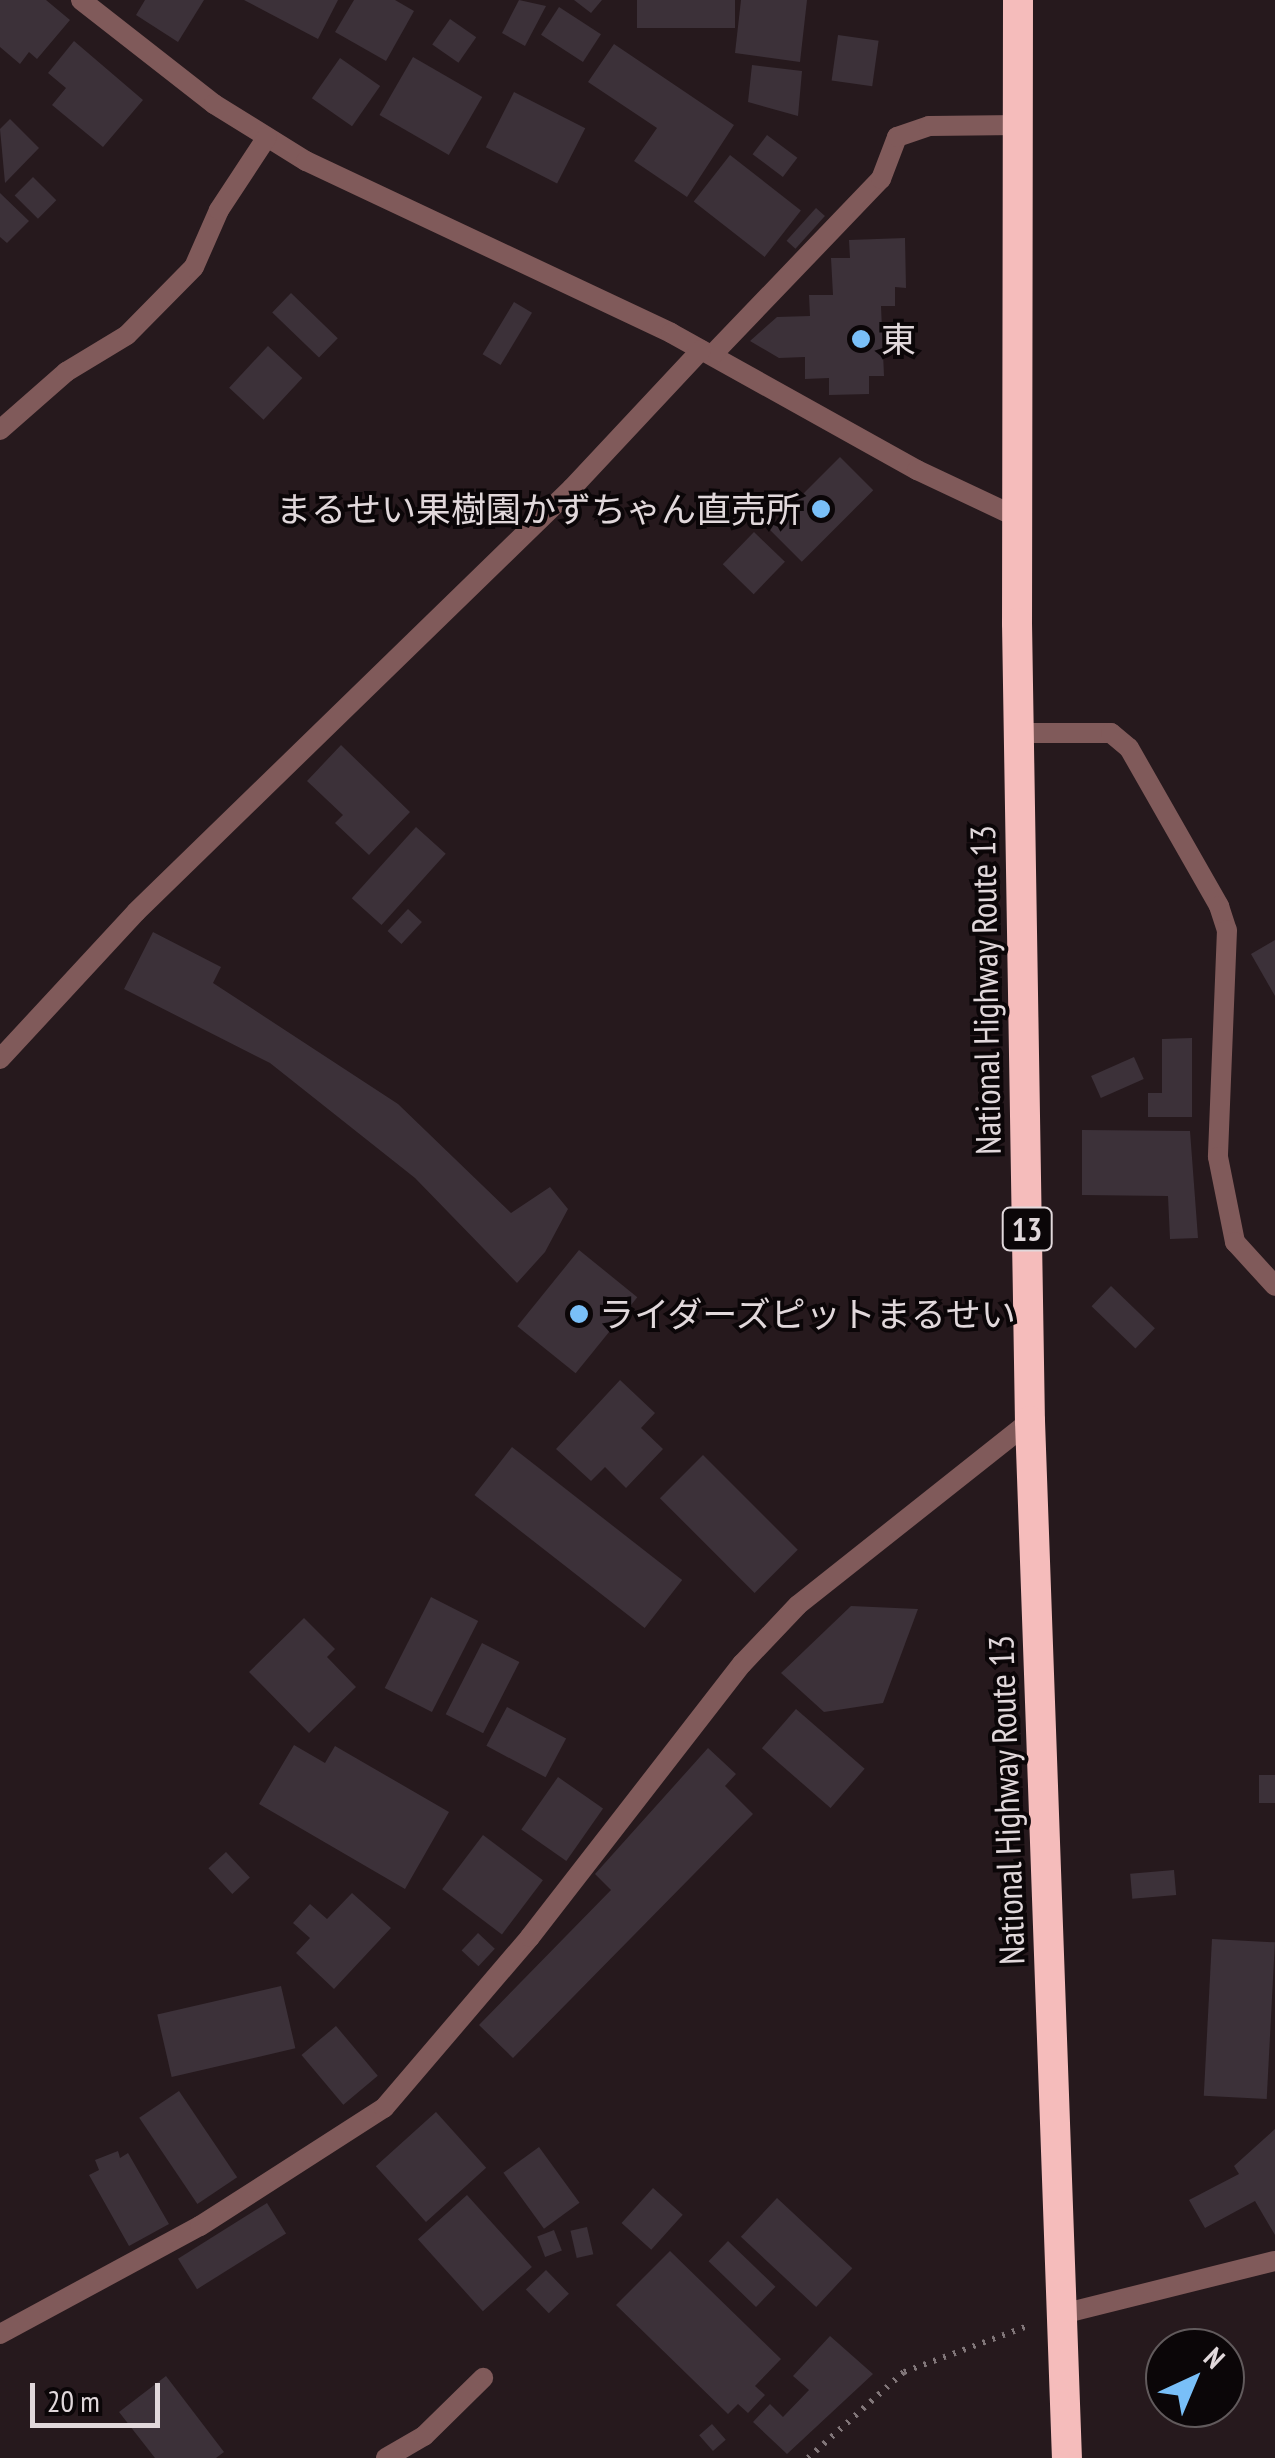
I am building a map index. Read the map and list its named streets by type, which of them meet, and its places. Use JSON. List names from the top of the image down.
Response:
{
  "streets": {
    "highway": ["National Highway Route 13", "13"]
  },
  "places": ["東", "まるせい果樹園かずちゃん直売所", "ライダーズピットまるせい"],
  "scale_bar": "20 m",
  "north": "top right"
}
